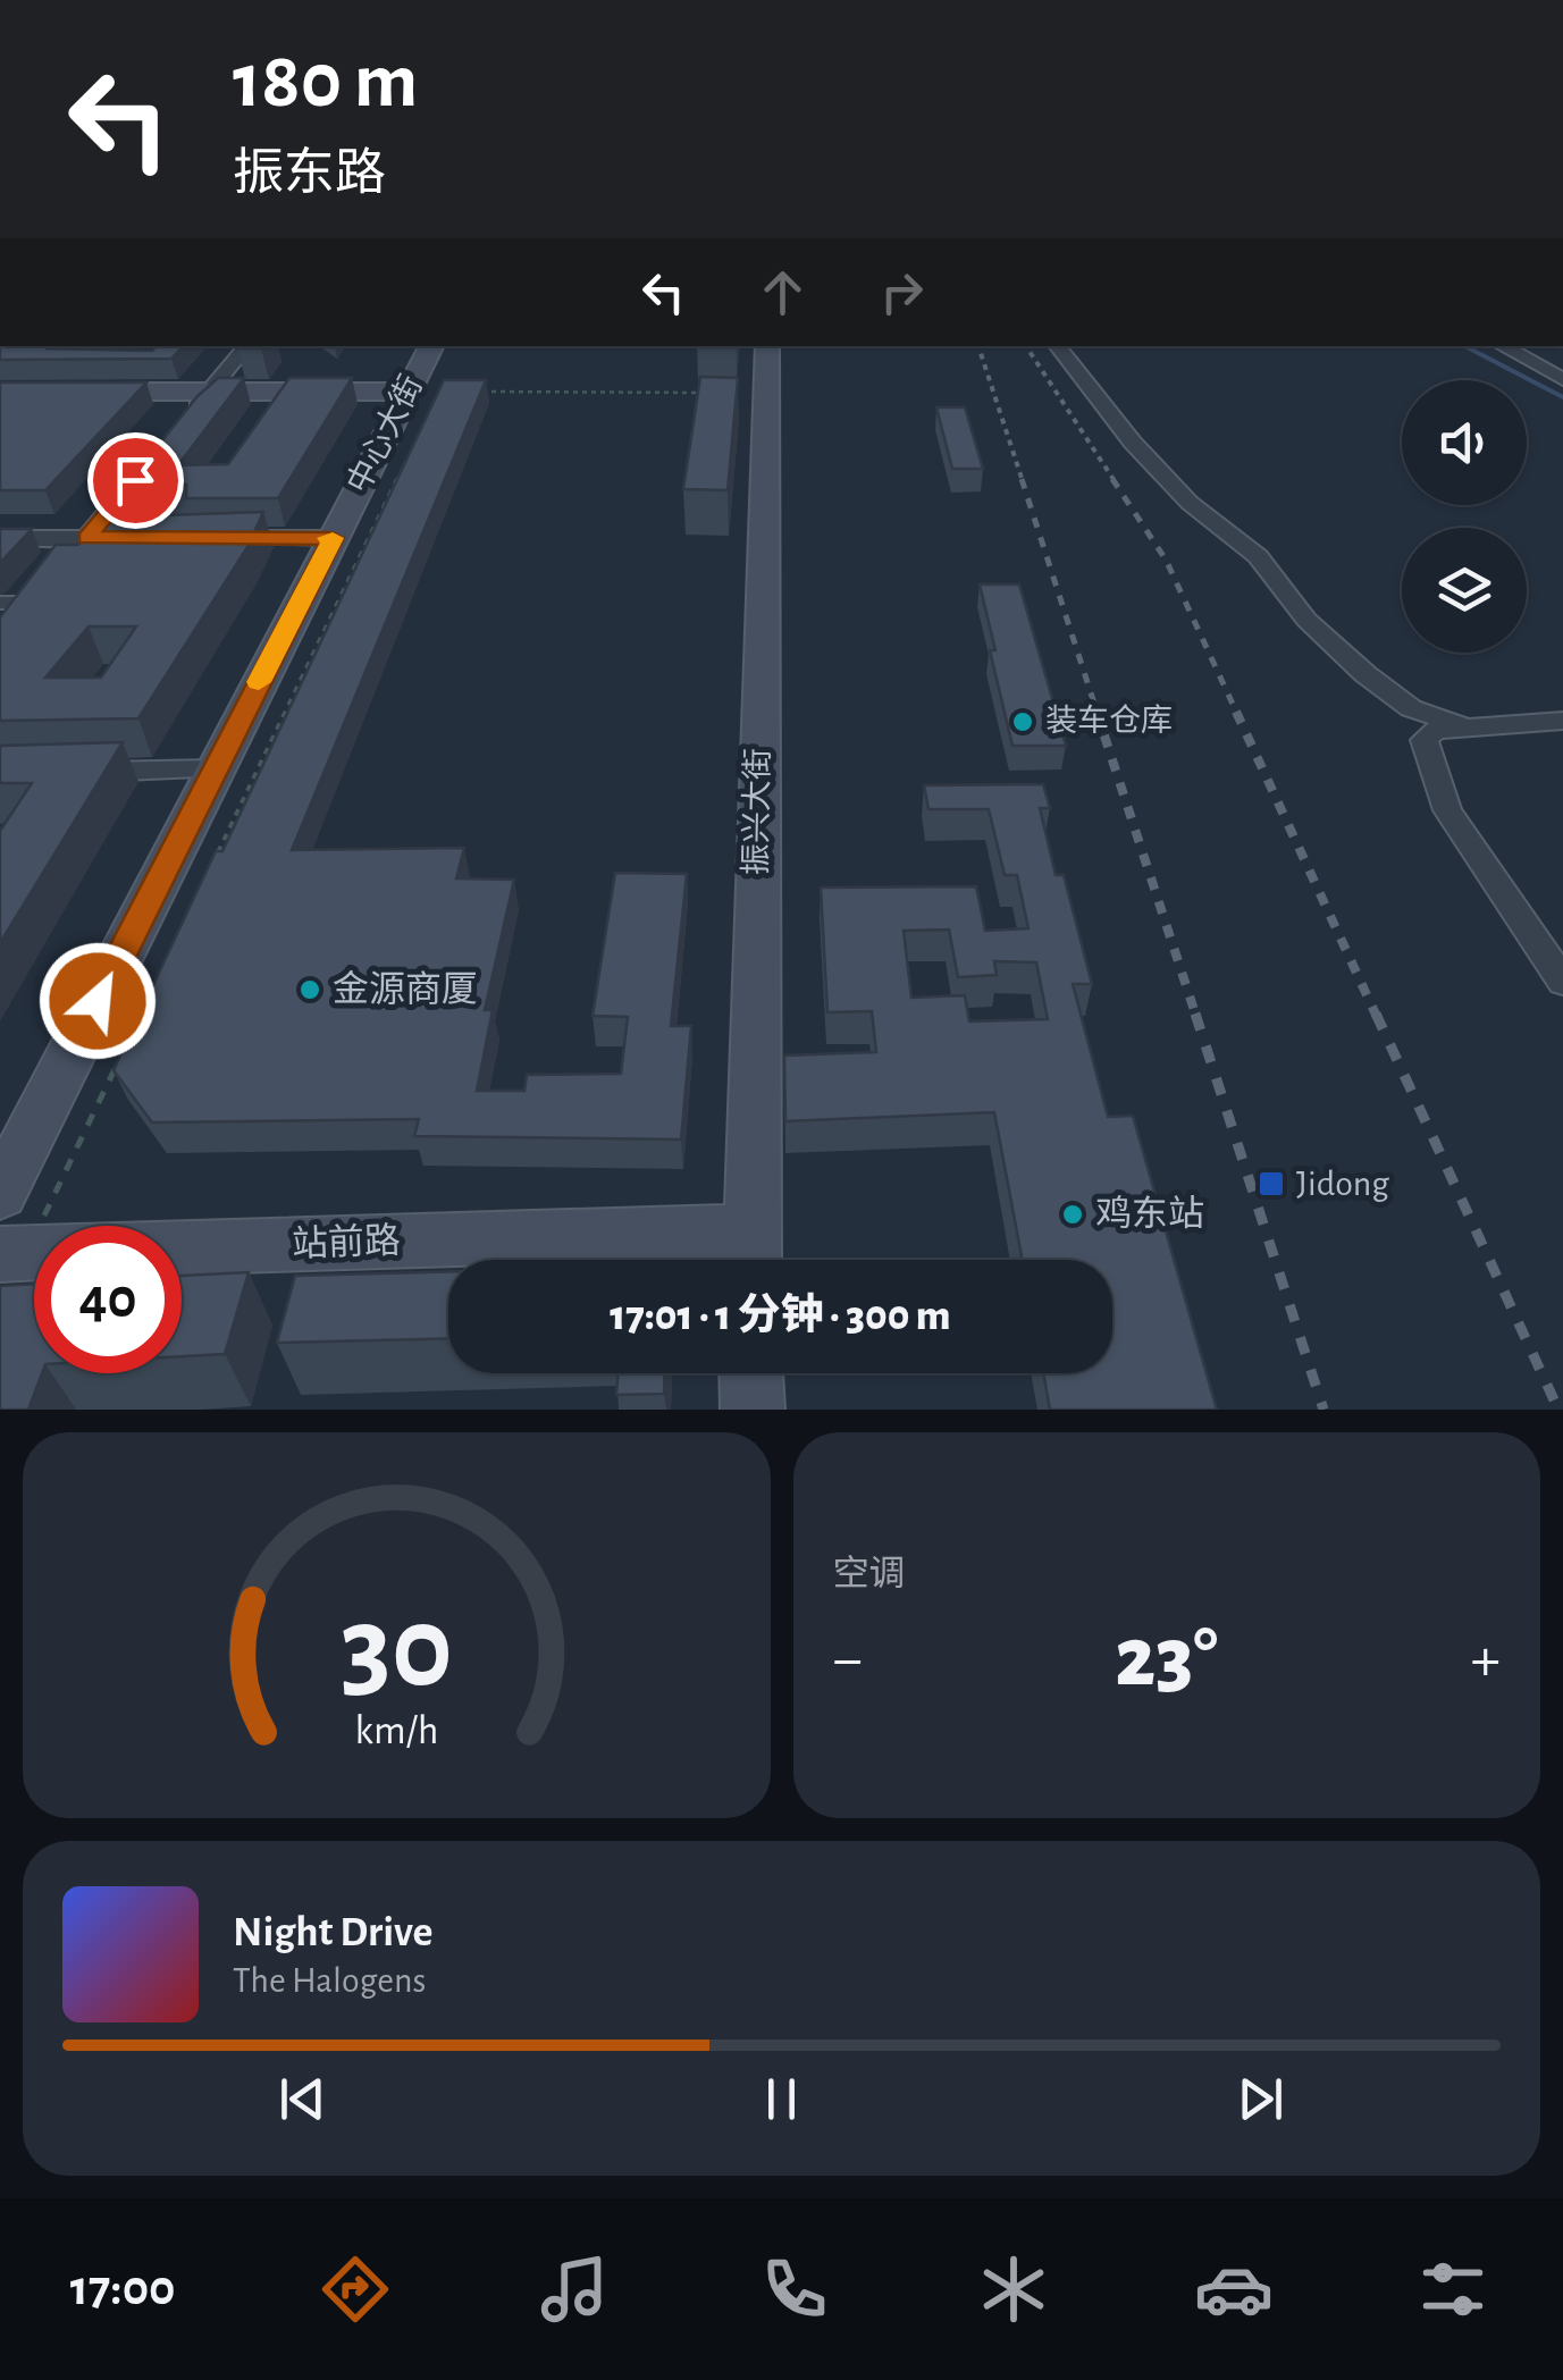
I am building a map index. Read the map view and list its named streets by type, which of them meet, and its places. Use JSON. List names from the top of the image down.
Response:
{
  "streets": {
    "street": ["中心大街", "振兴大街", "站前路"]
  },
  "crossings": [
    ["振兴大街", "站前路"]
  ],
  "places": {
    "other": ["装车仓库", "金源商厦", "鸡东站"],
    "transit": ["Jidong"]
  },
  "page": {
    "turn": ["180 m", "振东路"],
    "limit": "40",
    "trip": "17:01 · 1 分钟 · 300 m",
    "tile": "空调",
    "heat": ["−", "23°", "+"],
    "song": ["Night Drive", "The Halogens"],
    "tabs": "17:00",
    "gauge": ["30", "km/h"]
  }
}
